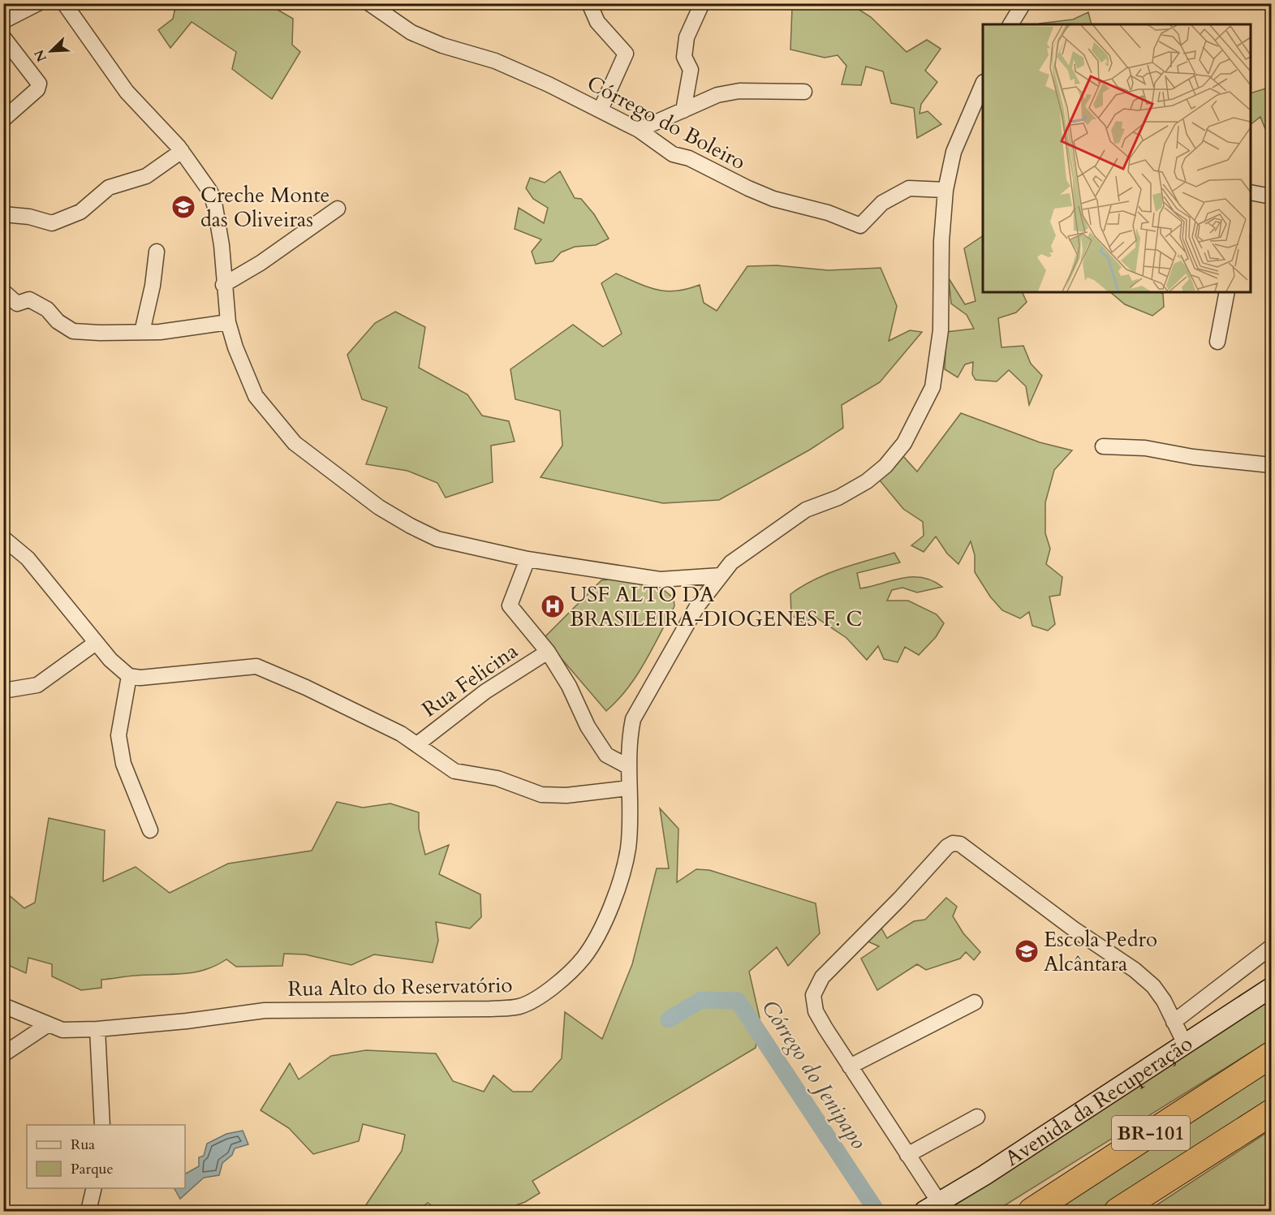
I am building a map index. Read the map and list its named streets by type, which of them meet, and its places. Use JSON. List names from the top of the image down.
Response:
{
  "streets": {
    "highway": ["BR-101"],
    "main road": ["Avenida da Recuperação"],
    "street": ["Córrego do Boleiro", "Rua Felicina", "Rua Alto do Reservatório"]
  },
  "crossings": [
    ["Córrego do Boleiro", "Rua Alto do Reservatório"]
  ],
  "water": ["Córrego do Jenipapo"],
  "places": {
    "school or university": ["Creche Monte das Oliveiras", "Escola Pedro Alcântara"],
    "hospital": ["USF ALTO DA BRASILEIRA-DIOGENES F. C"]
  },
  "legend": ["Rua", "Parque"],
  "north": "bottom left"
}
